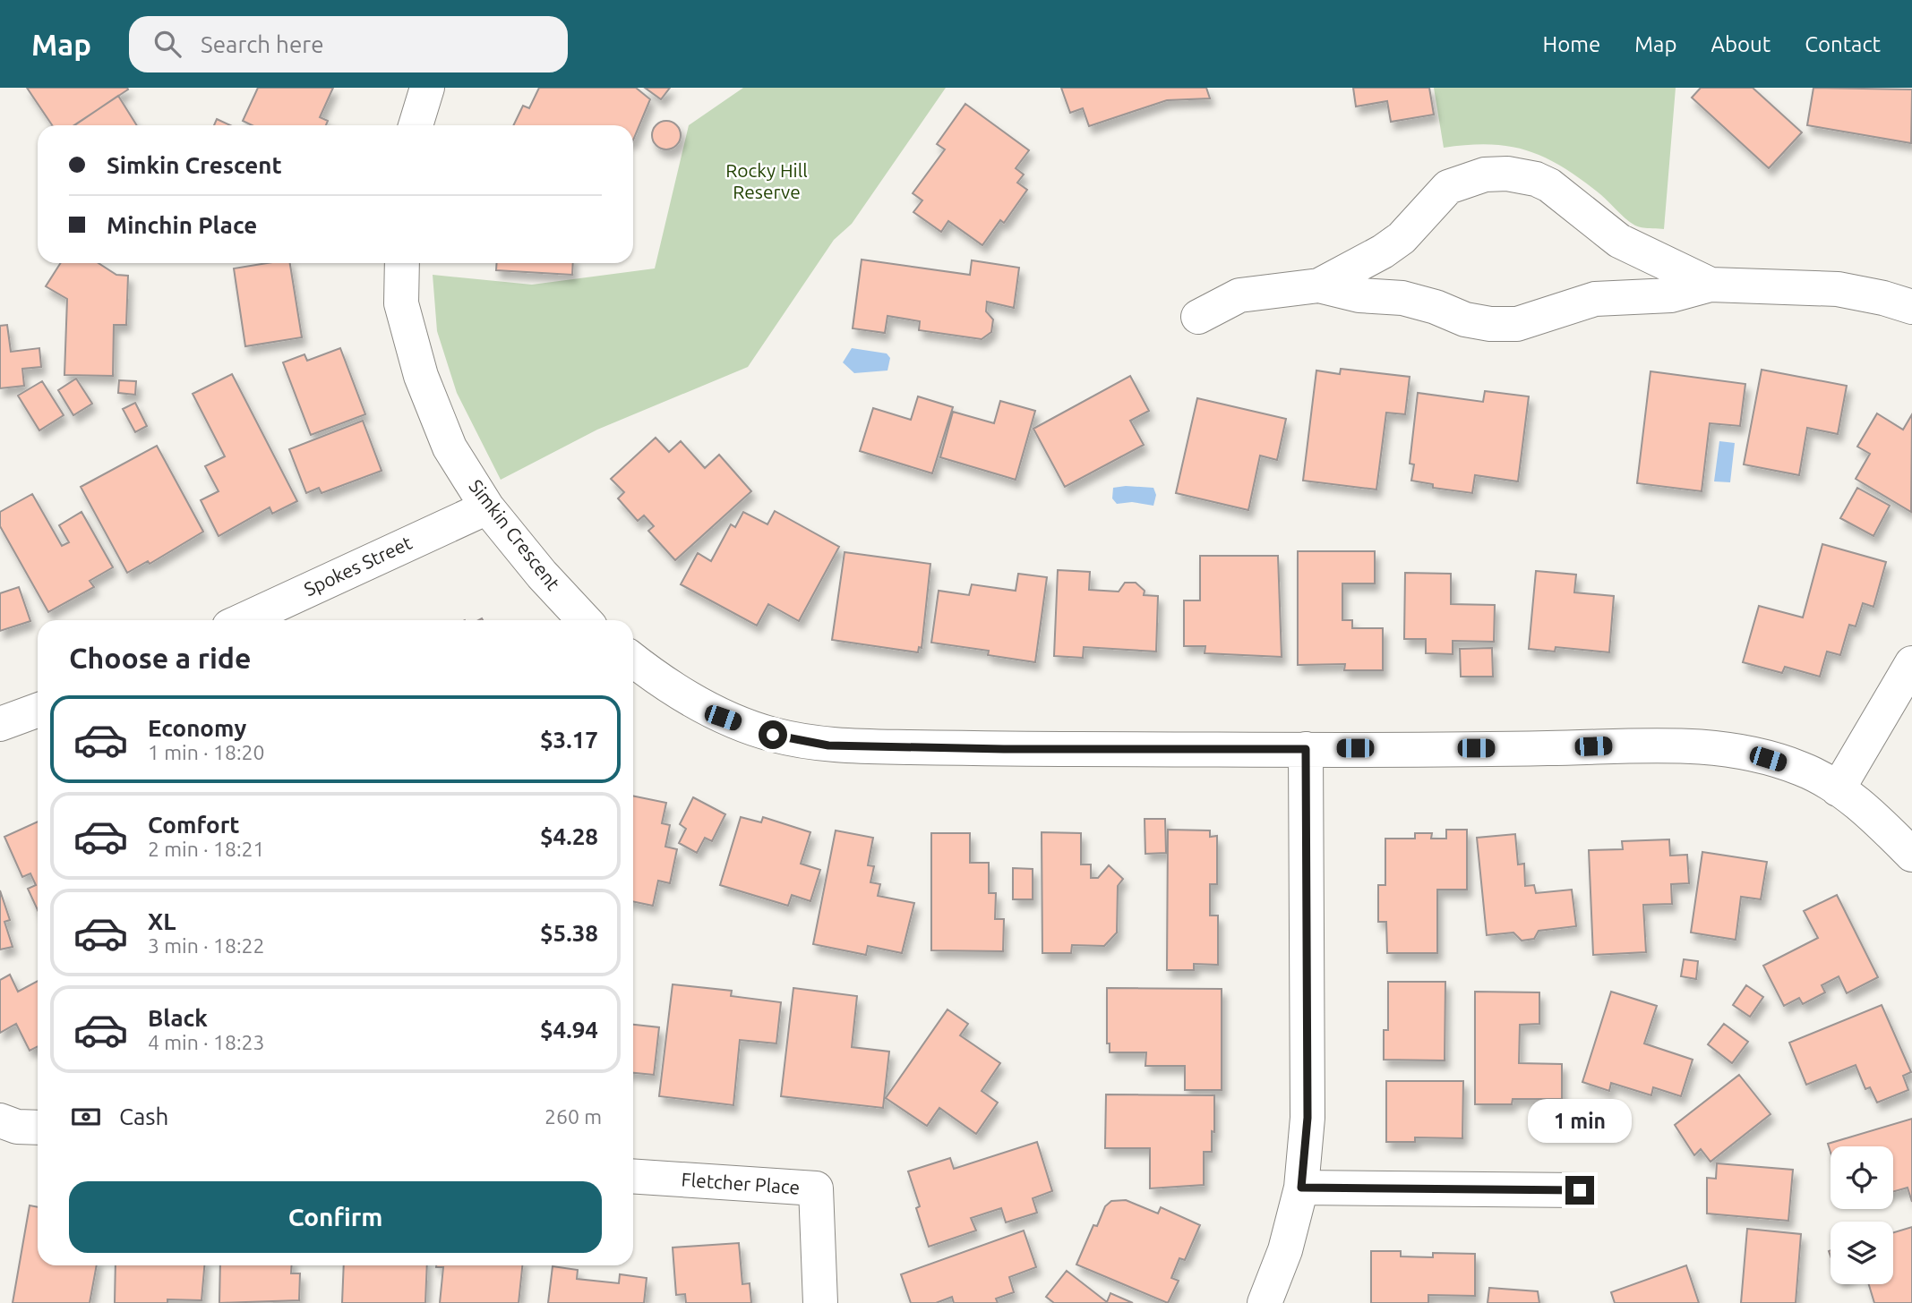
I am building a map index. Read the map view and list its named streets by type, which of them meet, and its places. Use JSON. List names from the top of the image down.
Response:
{
  "streets": {
    "street": ["Simkin Crescent", "Spokes Street", "Fletcher Place"]
  },
  "crossings": [
    ["Simkin Crescent", "Spokes Street"]
  ],
  "parks": ["Rocky Hill Reserve"],
  "page": {
    "header": "Map",
    "search": "Search here",
    "nav": [
      "Home",
      "Map",
      "About",
      "Contact"
    ],
    "banner": ["Simkin Crescent", "Minchin Place"],
    "heading": "Choose a ride",
    "list": [
      {
        "name": "Economy",
        "note": "1 min · 18:20",
        "value": "$3.17"
      },
      {
        "name": "Comfort",
        "note": "2 min · 18:21",
        "value": "$4.28"
      },
      {
        "name": "XL",
        "note": "3 min · 18:22",
        "value": "$5.38"
      },
      {
        "name": "Black",
        "note": "4 min · 18:23",
        "value": "$4.94"
      }
    ],
    "pay": ["Cash", "260 m"],
    "bubble": "1 min",
    "buttons": "Confirm"
  }
}
